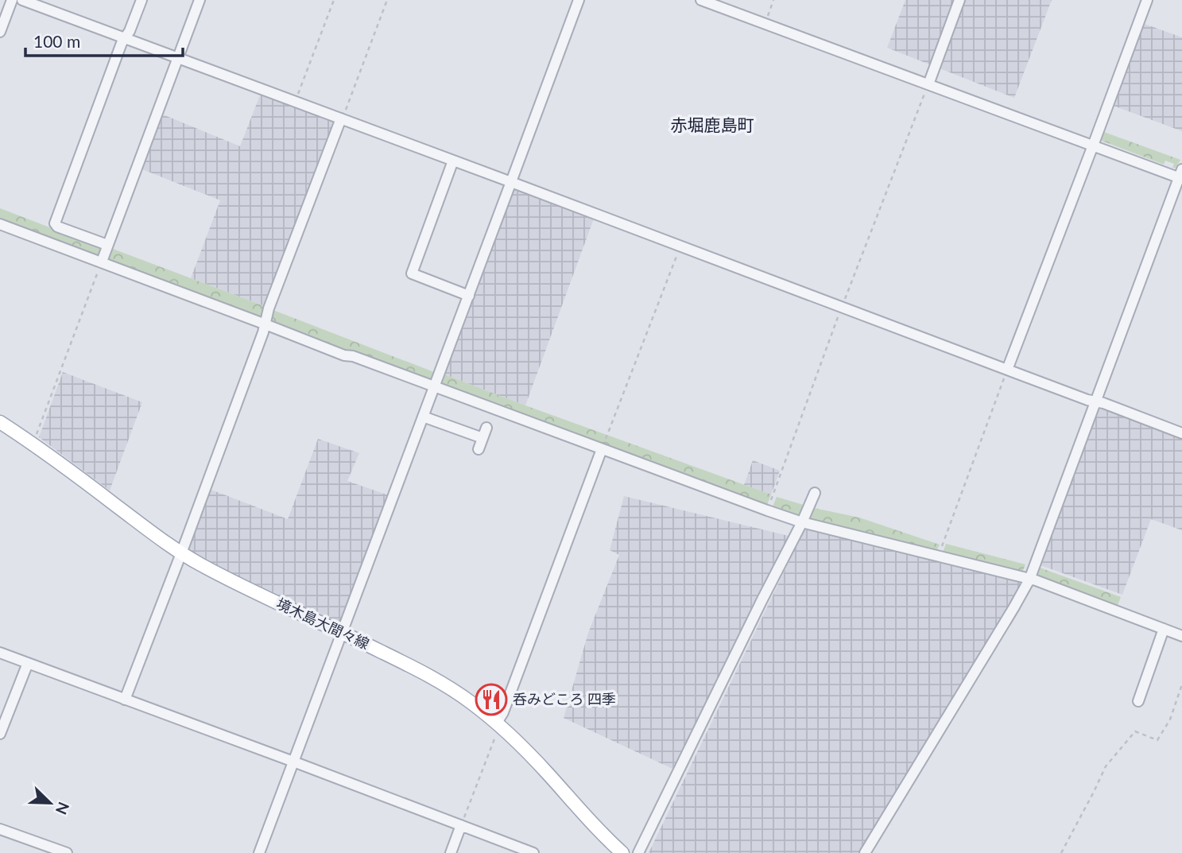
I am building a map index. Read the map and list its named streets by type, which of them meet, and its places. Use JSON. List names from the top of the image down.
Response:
{
  "streets": {
    "main road": ["境木島大間々線"]
  },
  "districts": ["赤堀鹿島町"],
  "places": {
    "restaurant": ["呑みどころ 四季"]
  },
  "scale_bar": "100 m",
  "north": "bottom right"
}
